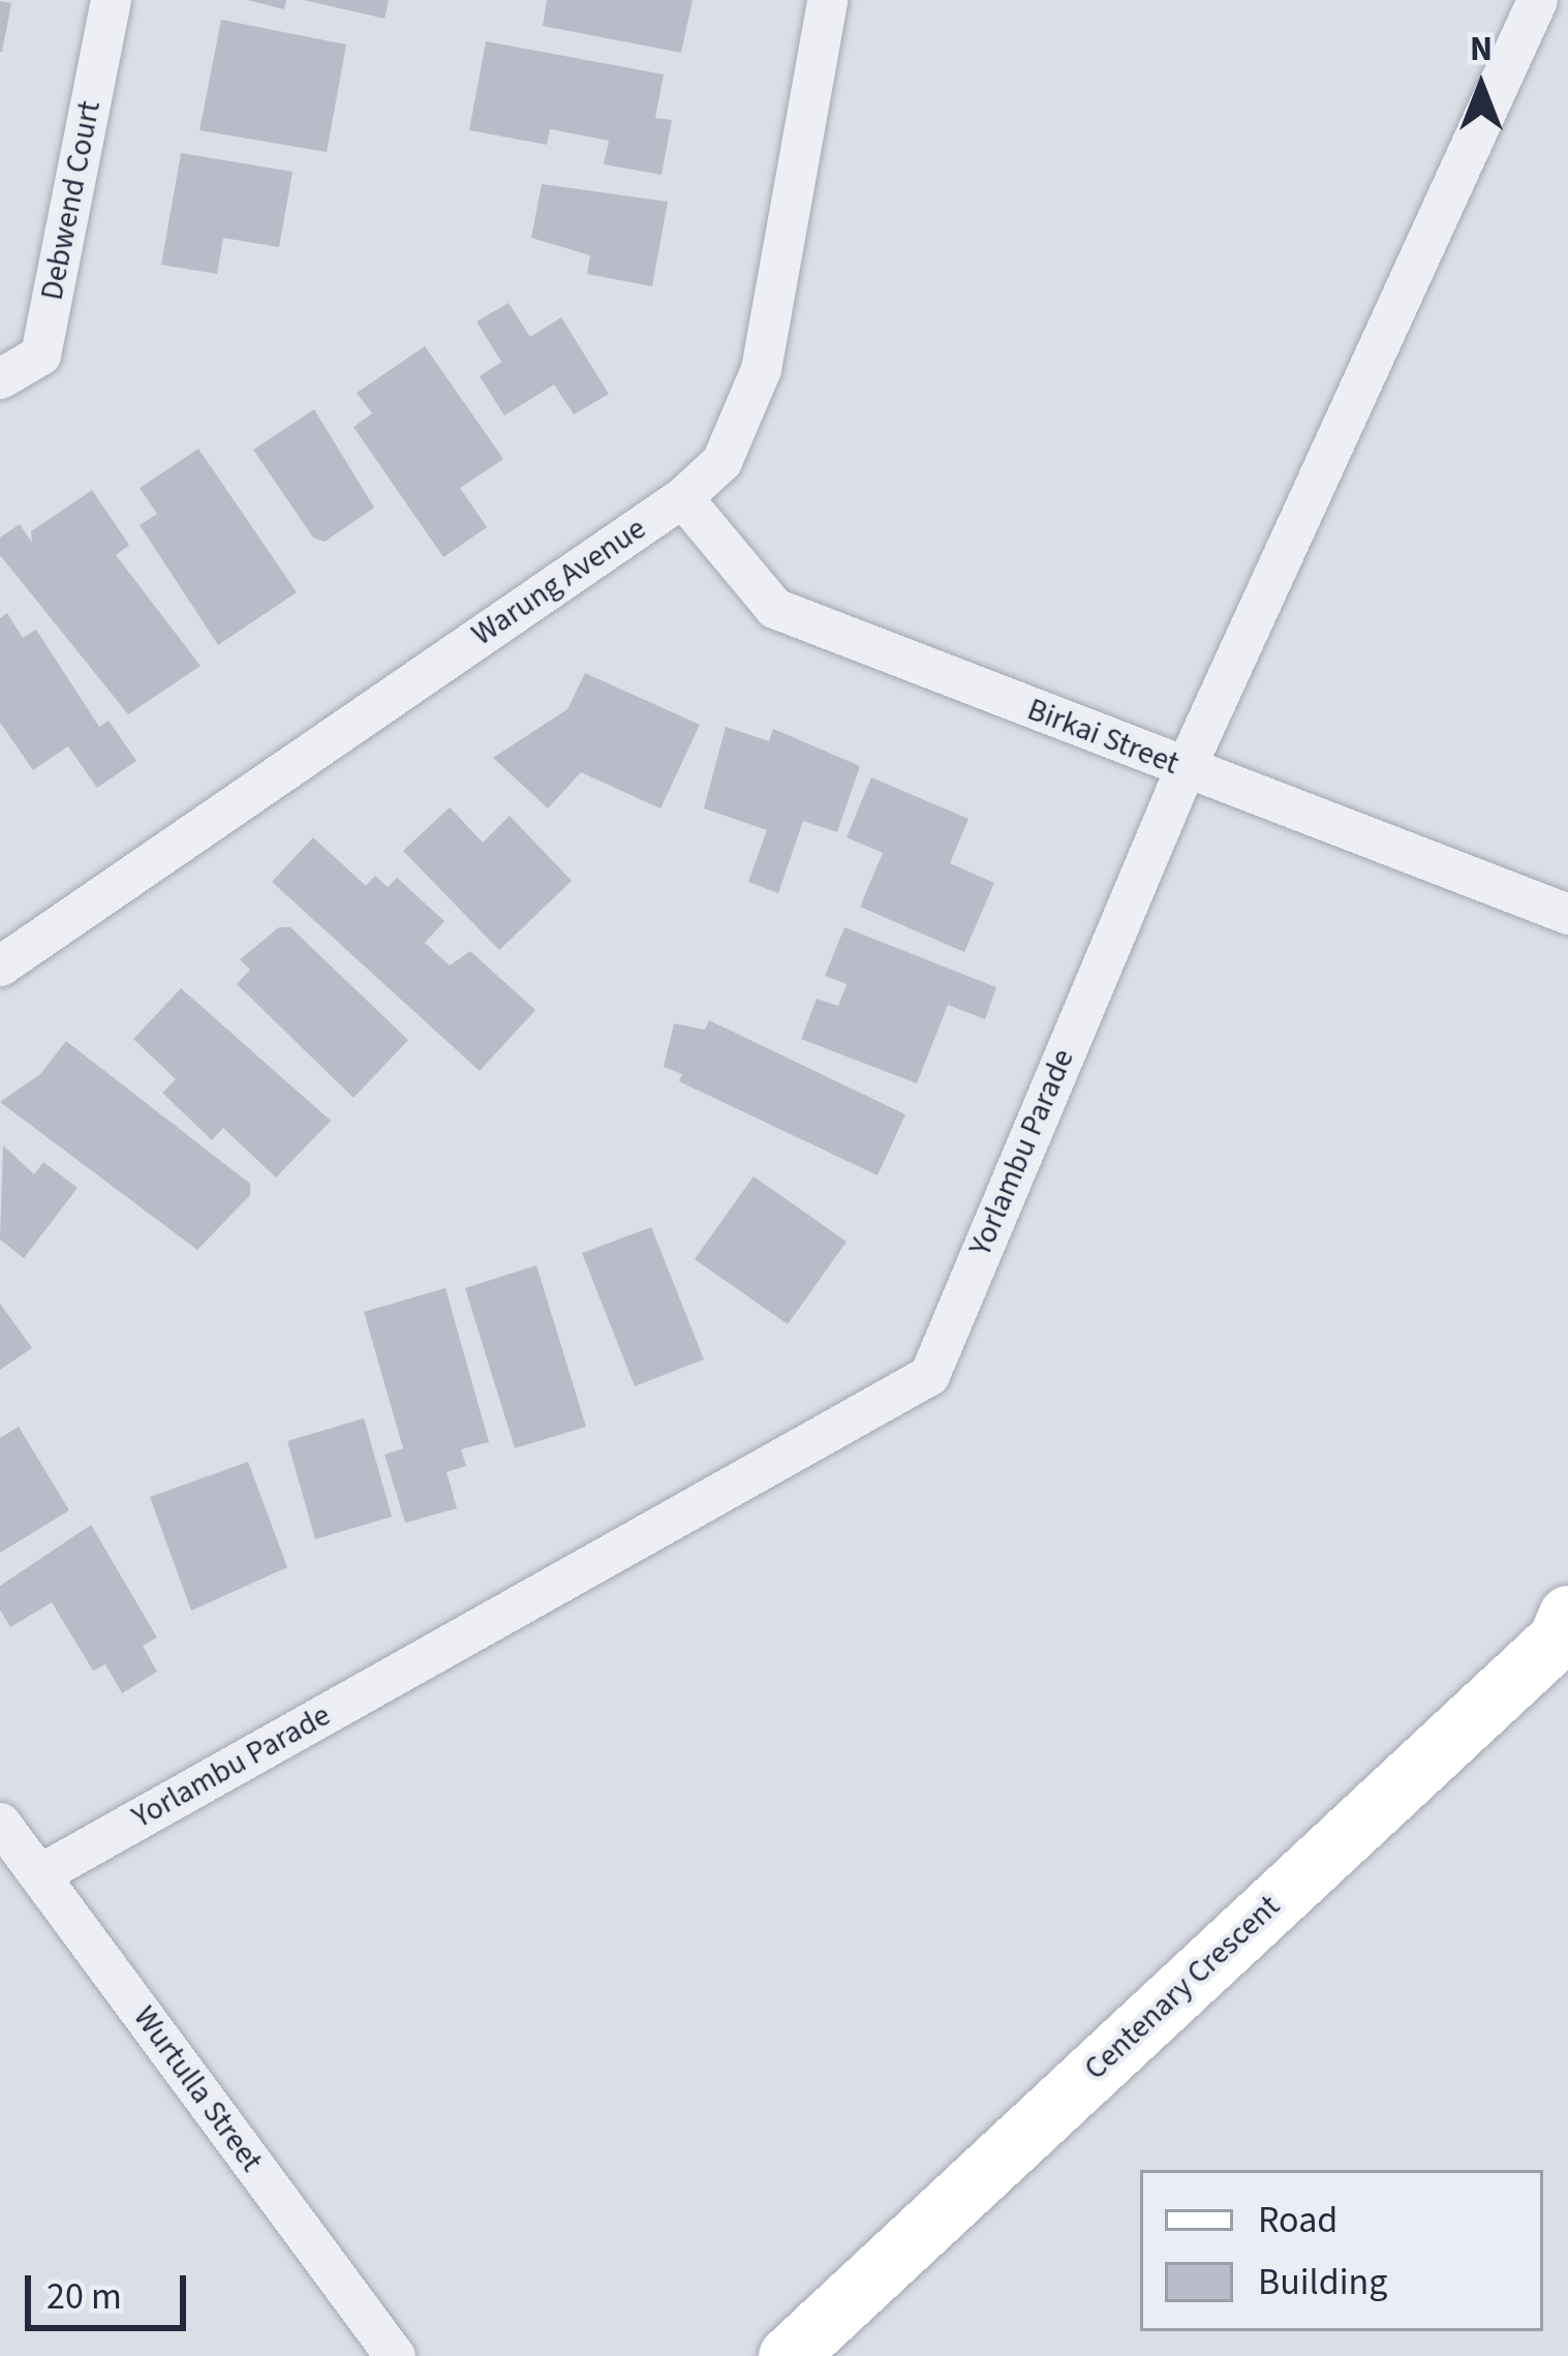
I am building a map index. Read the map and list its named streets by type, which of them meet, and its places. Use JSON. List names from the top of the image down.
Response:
{
  "streets": {
    "street": [
      "Debwend Court",
      "Warung Avenue",
      "Birkai Street",
      "Yorlambu Parade",
      "Centenary Crescent",
      "Wurtulla Street"
    ]
  },
  "crossings": [
    ["Warung Avenue", "Birkai Street"],
    ["Birkai Street", "Yorlambu Parade"],
    ["Yorlambu Parade", "Wurtulla Street"]
  ],
  "legend": ["Road", "Building"],
  "scale_bar": "20 m",
  "north": "top"
}
